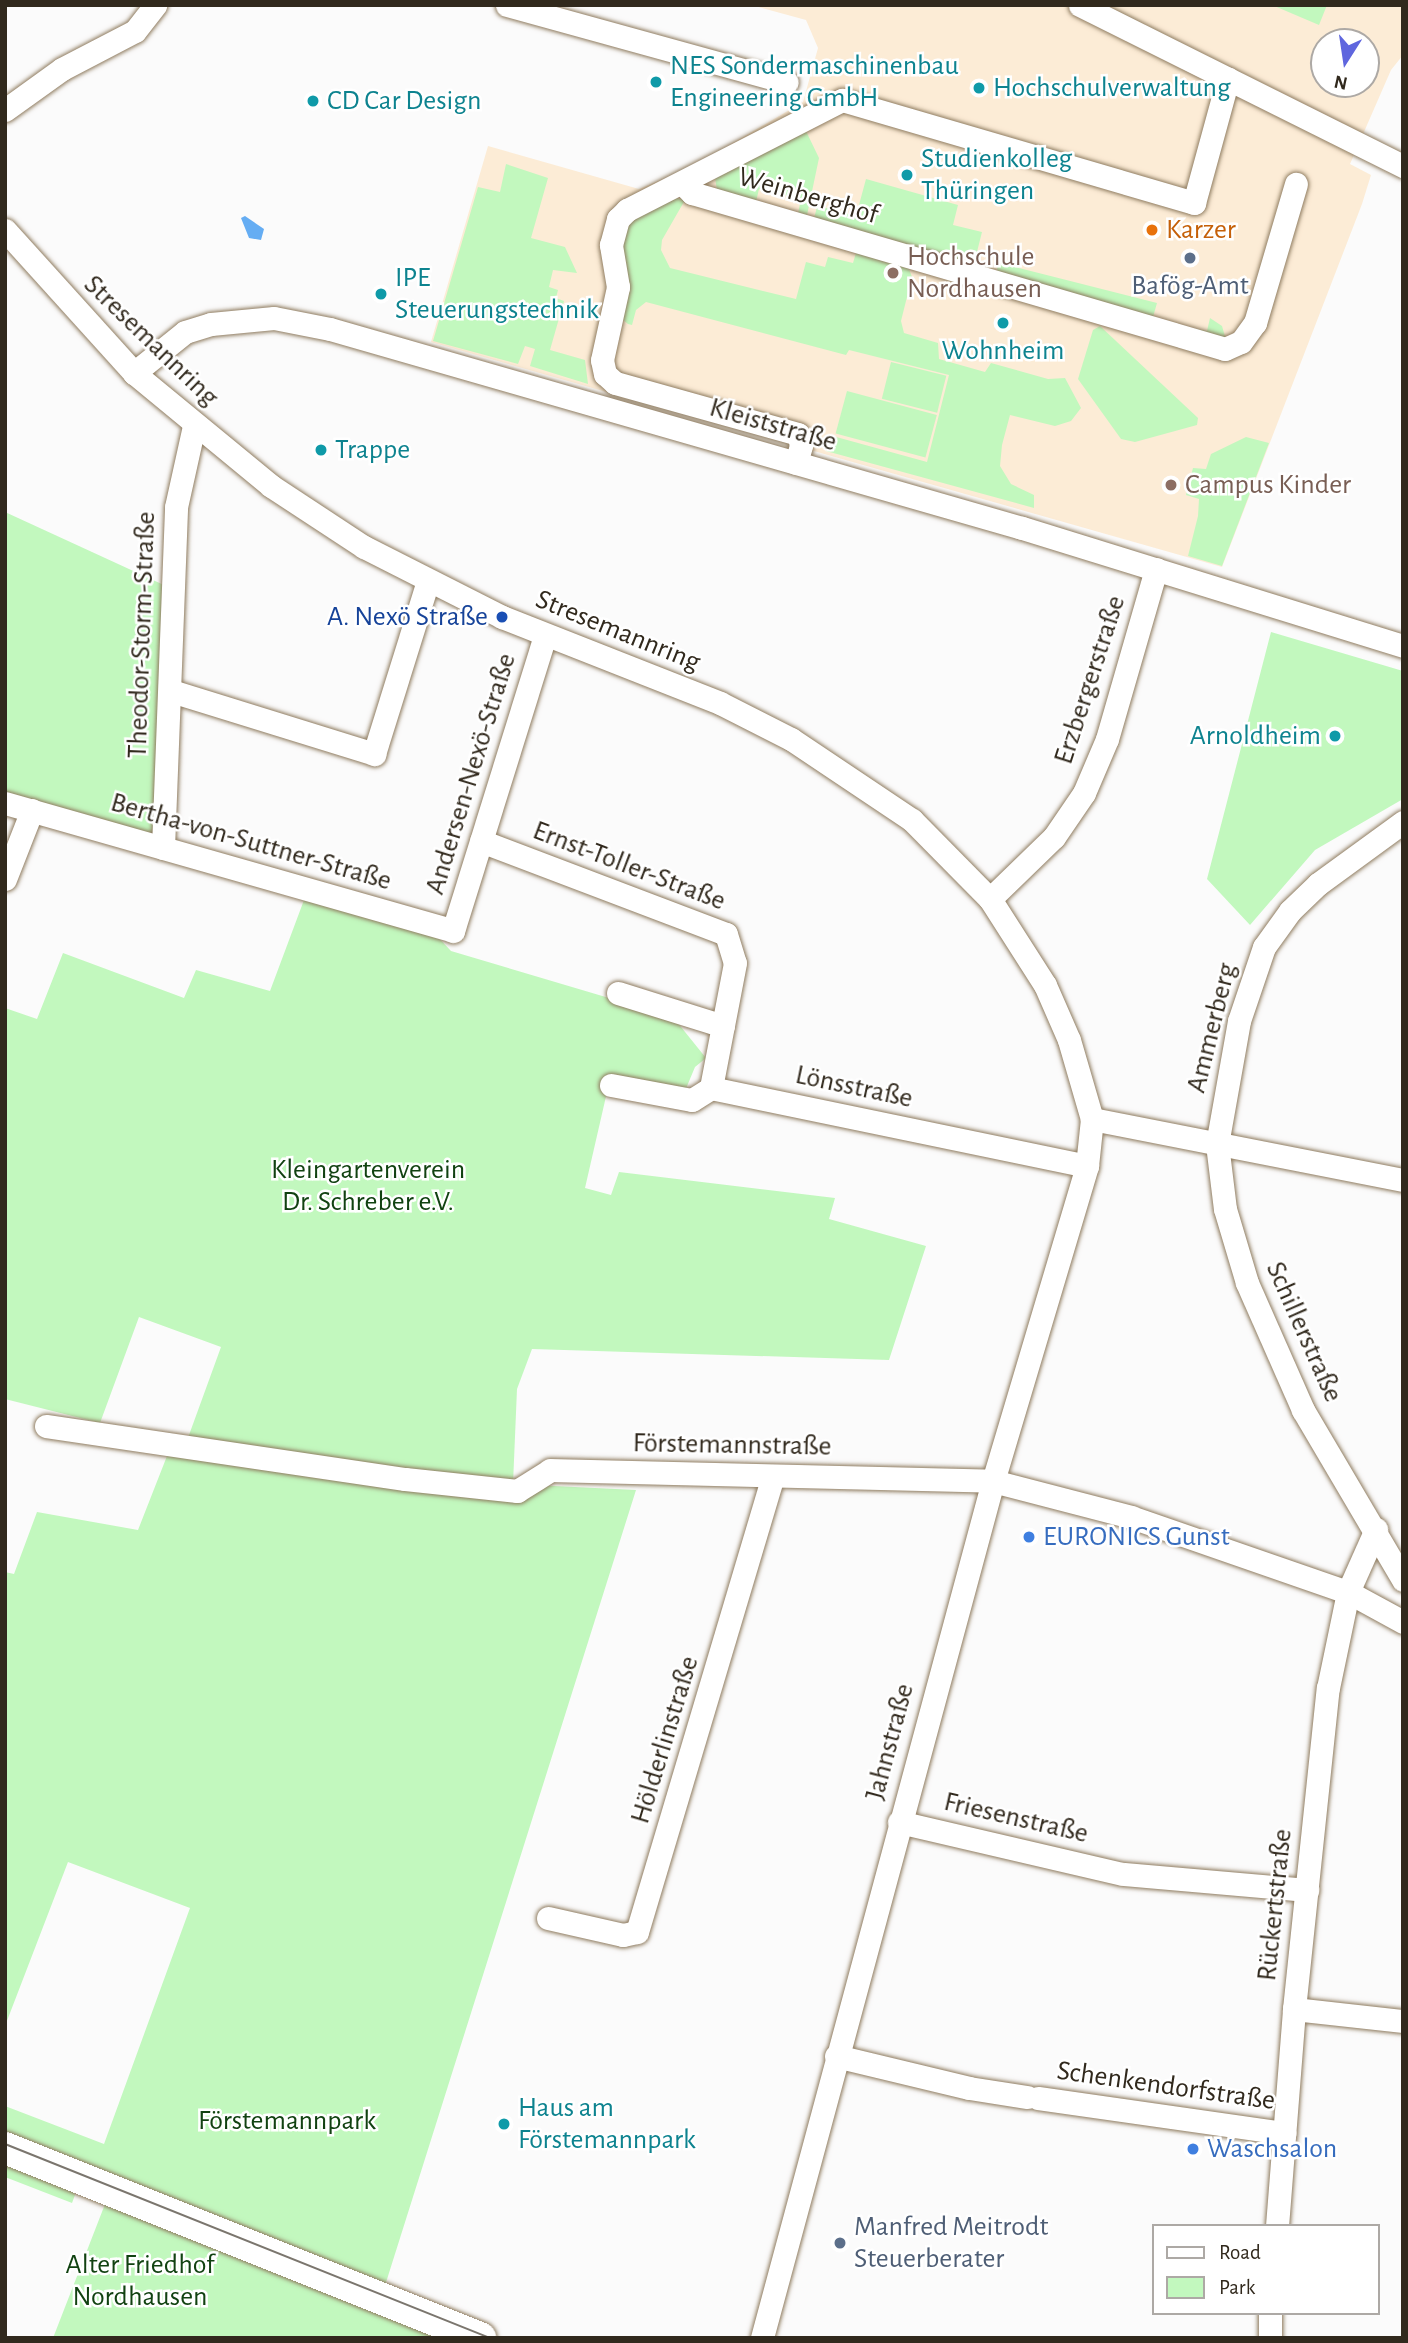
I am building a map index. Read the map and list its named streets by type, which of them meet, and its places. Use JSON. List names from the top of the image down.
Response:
{
  "streets": {
    "street": [
      "Weinberghof",
      "Stresemannring",
      "Kleiststraße",
      "Theodor-Storm-Straße",
      "Erzbergerstraße",
      "Andersen-Nexö-Straße",
      "Bertha-von-Suttner-Straße",
      "Ernst-Toller-Straße",
      "Ammerberg",
      "Lönsstraße",
      "Schillerstraße",
      "Förstemannstraße",
      "Hölderlinstraße",
      "Jahnstraße",
      "Friesenstraße",
      "Rückertstraße",
      "Schenkendorfstraße"
    ]
  },
  "crossings": [
    ["Weinberghof", "Kleiststraße"],
    ["Stresemannring", "Kleiststraße"],
    ["Stresemannring", "Theodor-Storm-Straße"],
    ["Stresemannring", "Erzbergerstraße"],
    ["Stresemannring", "Andersen-Nexö-Straße"],
    ["Stresemannring", "Lönsstraße"],
    ["Stresemannring", "Jahnstraße"],
    ["Kleiststraße", "Erzbergerstraße"],
    ["Theodor-Storm-Straße", "Bertha-von-Suttner-Straße"],
    ["Andersen-Nexö-Straße", "Bertha-von-Suttner-Straße"],
    ["Andersen-Nexö-Straße", "Ernst-Toller-Straße"],
    ["Ernst-Toller-Straße", "Lönsstraße"],
    ["Ammerberg", "Schillerstraße"],
    ["Lönsstraße", "Jahnstraße"],
    ["Förstemannstraße", "Hölderlinstraße"],
    ["Förstemannstraße", "Jahnstraße"],
    ["Förstemannstraße", "Rückertstraße"],
    ["Jahnstraße", "Friesenstraße"],
    ["Jahnstraße", "Schenkendorfstraße"],
    ["Friesenstraße", "Rückertstraße"],
    ["Rückertstraße", "Schenkendorfstraße"]
  ],
  "parks": ["Kleingartenverein Dr. Schreber e.V.", "Förstemannpark", "Alter Friedhof Nordhausen"],
  "places": [
    "NES Sondermaschinenbau Engineering GmbH",
    "Hochschulverwaltung",
    "CD Car Design",
    "Studienkolleg Thüringen",
    "Karzer",
    "Bafög-Amt",
    "Hochschule Nordhausen",
    "IPE Steuerungstechnik",
    "Wohnheim",
    "Trappe",
    "Campus Kinder",
    "A. Nexö Straße",
    "Arnoldheim",
    "EURONICS Gunst",
    "Haus am Förstemannpark",
    "Waschsalon",
    "Manfred Meitrodt Steuerberater"
  ],
  "legend": ["Road", "Park"],
  "north": "bottom"
}
